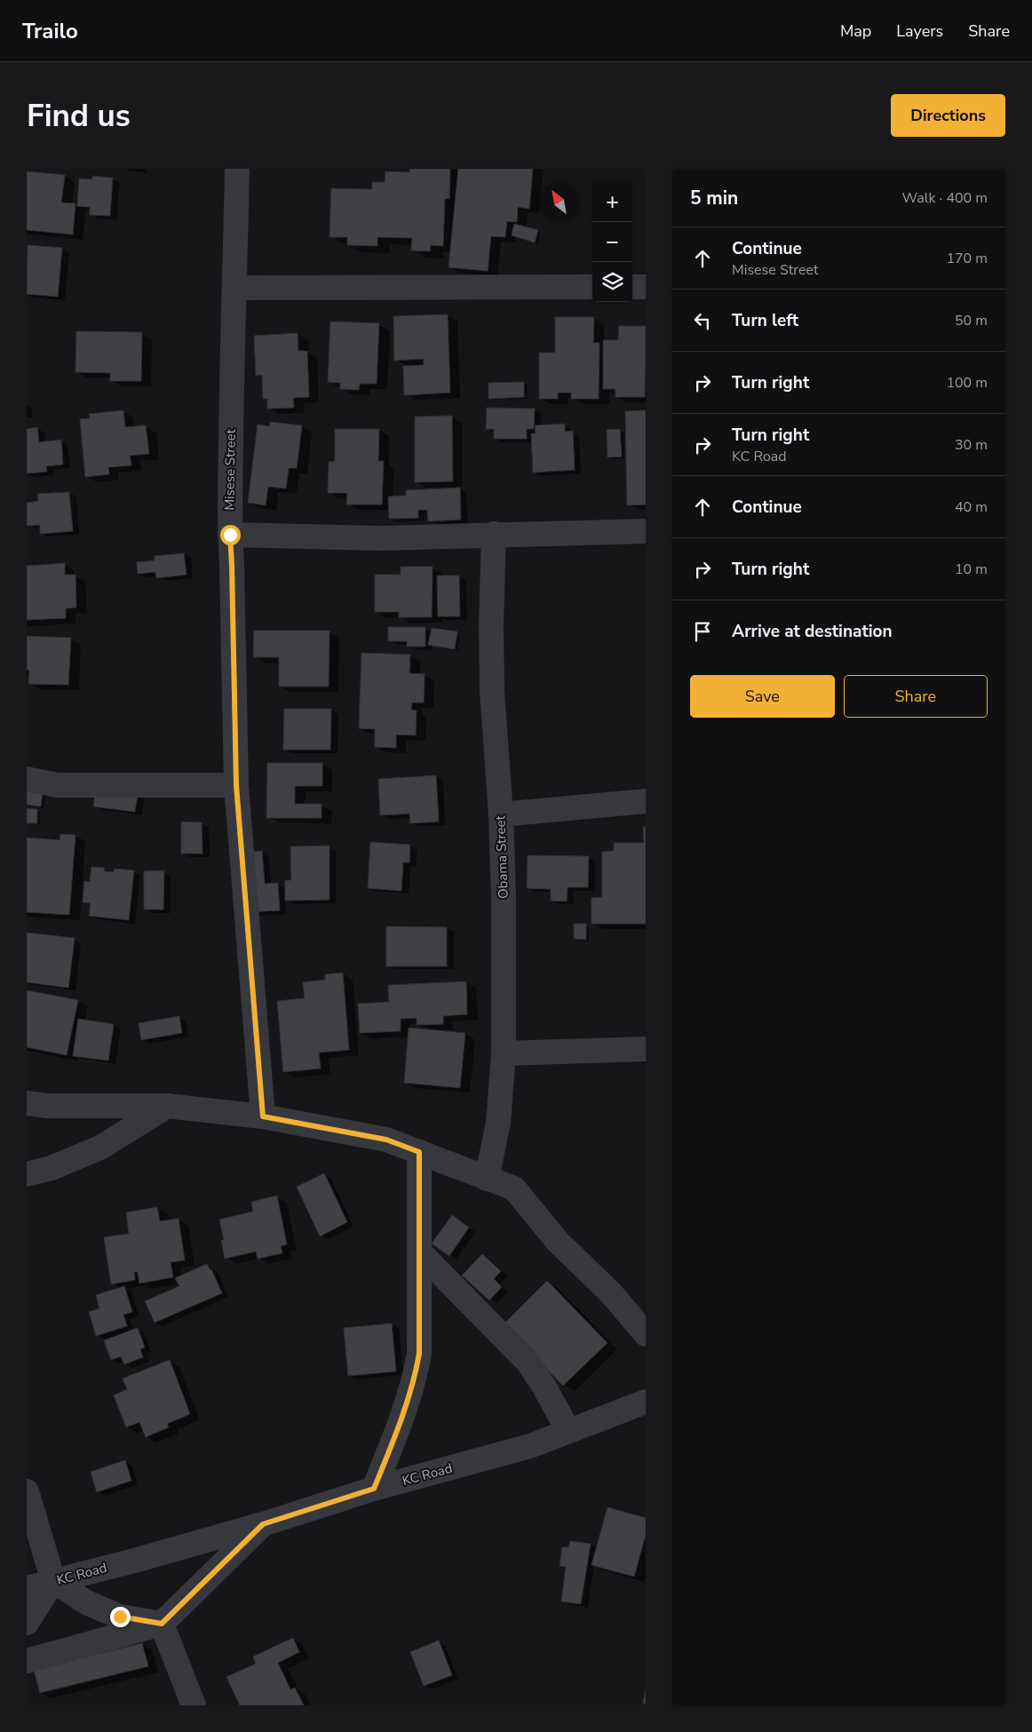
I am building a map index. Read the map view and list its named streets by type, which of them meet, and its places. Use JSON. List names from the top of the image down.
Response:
{
  "streets": {
    "street": ["Misese Street", "Obama Street", "KC Road"]
  },
  "north": "top left",
  "page": {
    "header": "Trailo",
    "nav": ["Map", "Layers", "Share"],
    "buttons": [
      "Directions",
      ["Save", "Share"]
    ],
    "title": "Find us",
    "heading": ["5 min", "Walk · 400 m"],
    "map_buttons": ["+", "−"],
    "list": [
      ["Continue", "Misese Street", "170 m"],
      ["Turn left", "50 m"],
      ["Turn right", "100 m"],
      ["Turn right", "KC Road", "30 m"],
      ["Continue", "40 m"],
      ["Turn right", "10 m"],
      "Arrive at destination"
    ]
  }
}
